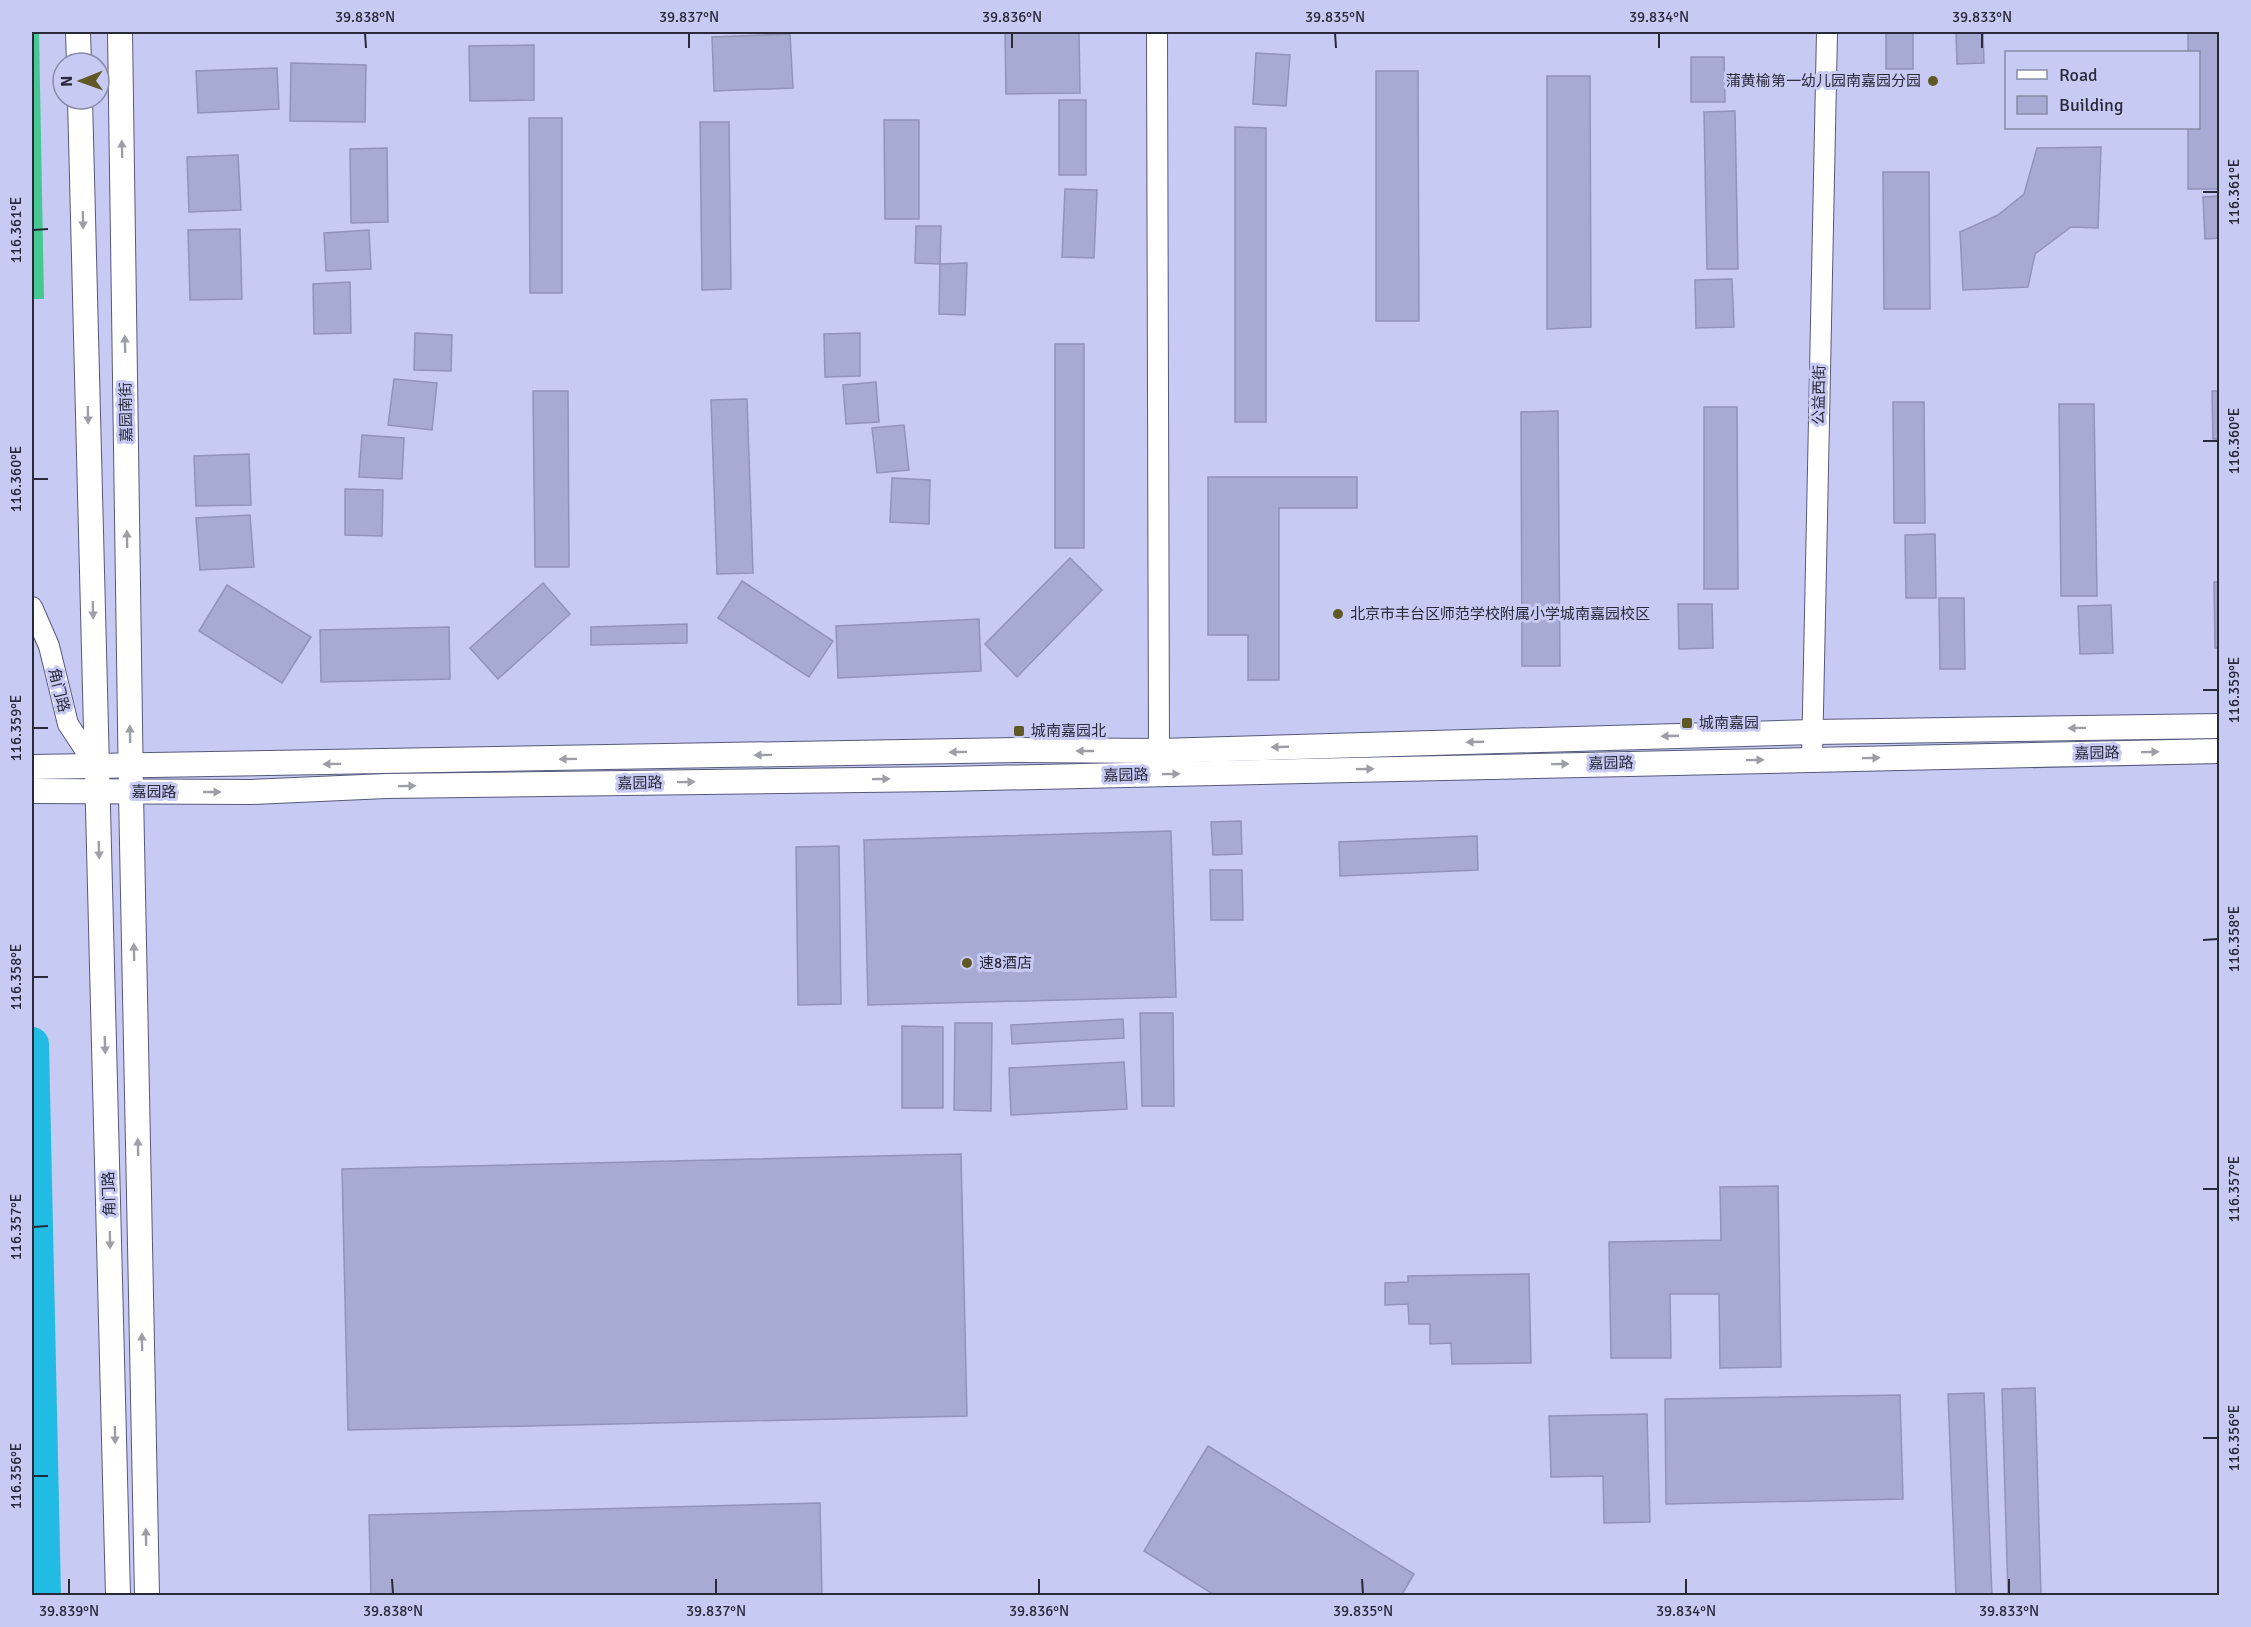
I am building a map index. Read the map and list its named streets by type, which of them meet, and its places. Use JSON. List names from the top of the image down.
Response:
{
  "streets": {
    "main road": ["嘉园南街", "角门路", "嘉园路"],
    "street": ["公益西街"]
  },
  "crossings": [
    ["公益西街", "嘉园路"],
    ["嘉园南街", "角门路"],
    ["嘉园南街", "嘉园路"],
    ["角门路", "嘉园路"]
  ],
  "places": {
    "other": ["蒲黄榆第一幼儿园南嘉园分园", "北京市丰台区师范学校附属小学城南嘉园校区", "速8酒店"],
    "transit": ["城南嘉园", "城南嘉园北"]
  },
  "legend": ["Road", "Building"],
  "north": "left",
  "coordinates": [
    "39.838°N",
    "39.837°N",
    "39.836°N",
    "39.835°N",
    "39.834°N",
    "39.833°N",
    "116.361°E",
    "116.360°E",
    "116.359°E",
    "116.358°E",
    "116.357°E",
    "116.356°E",
    "39.839°N"
  ]
}
